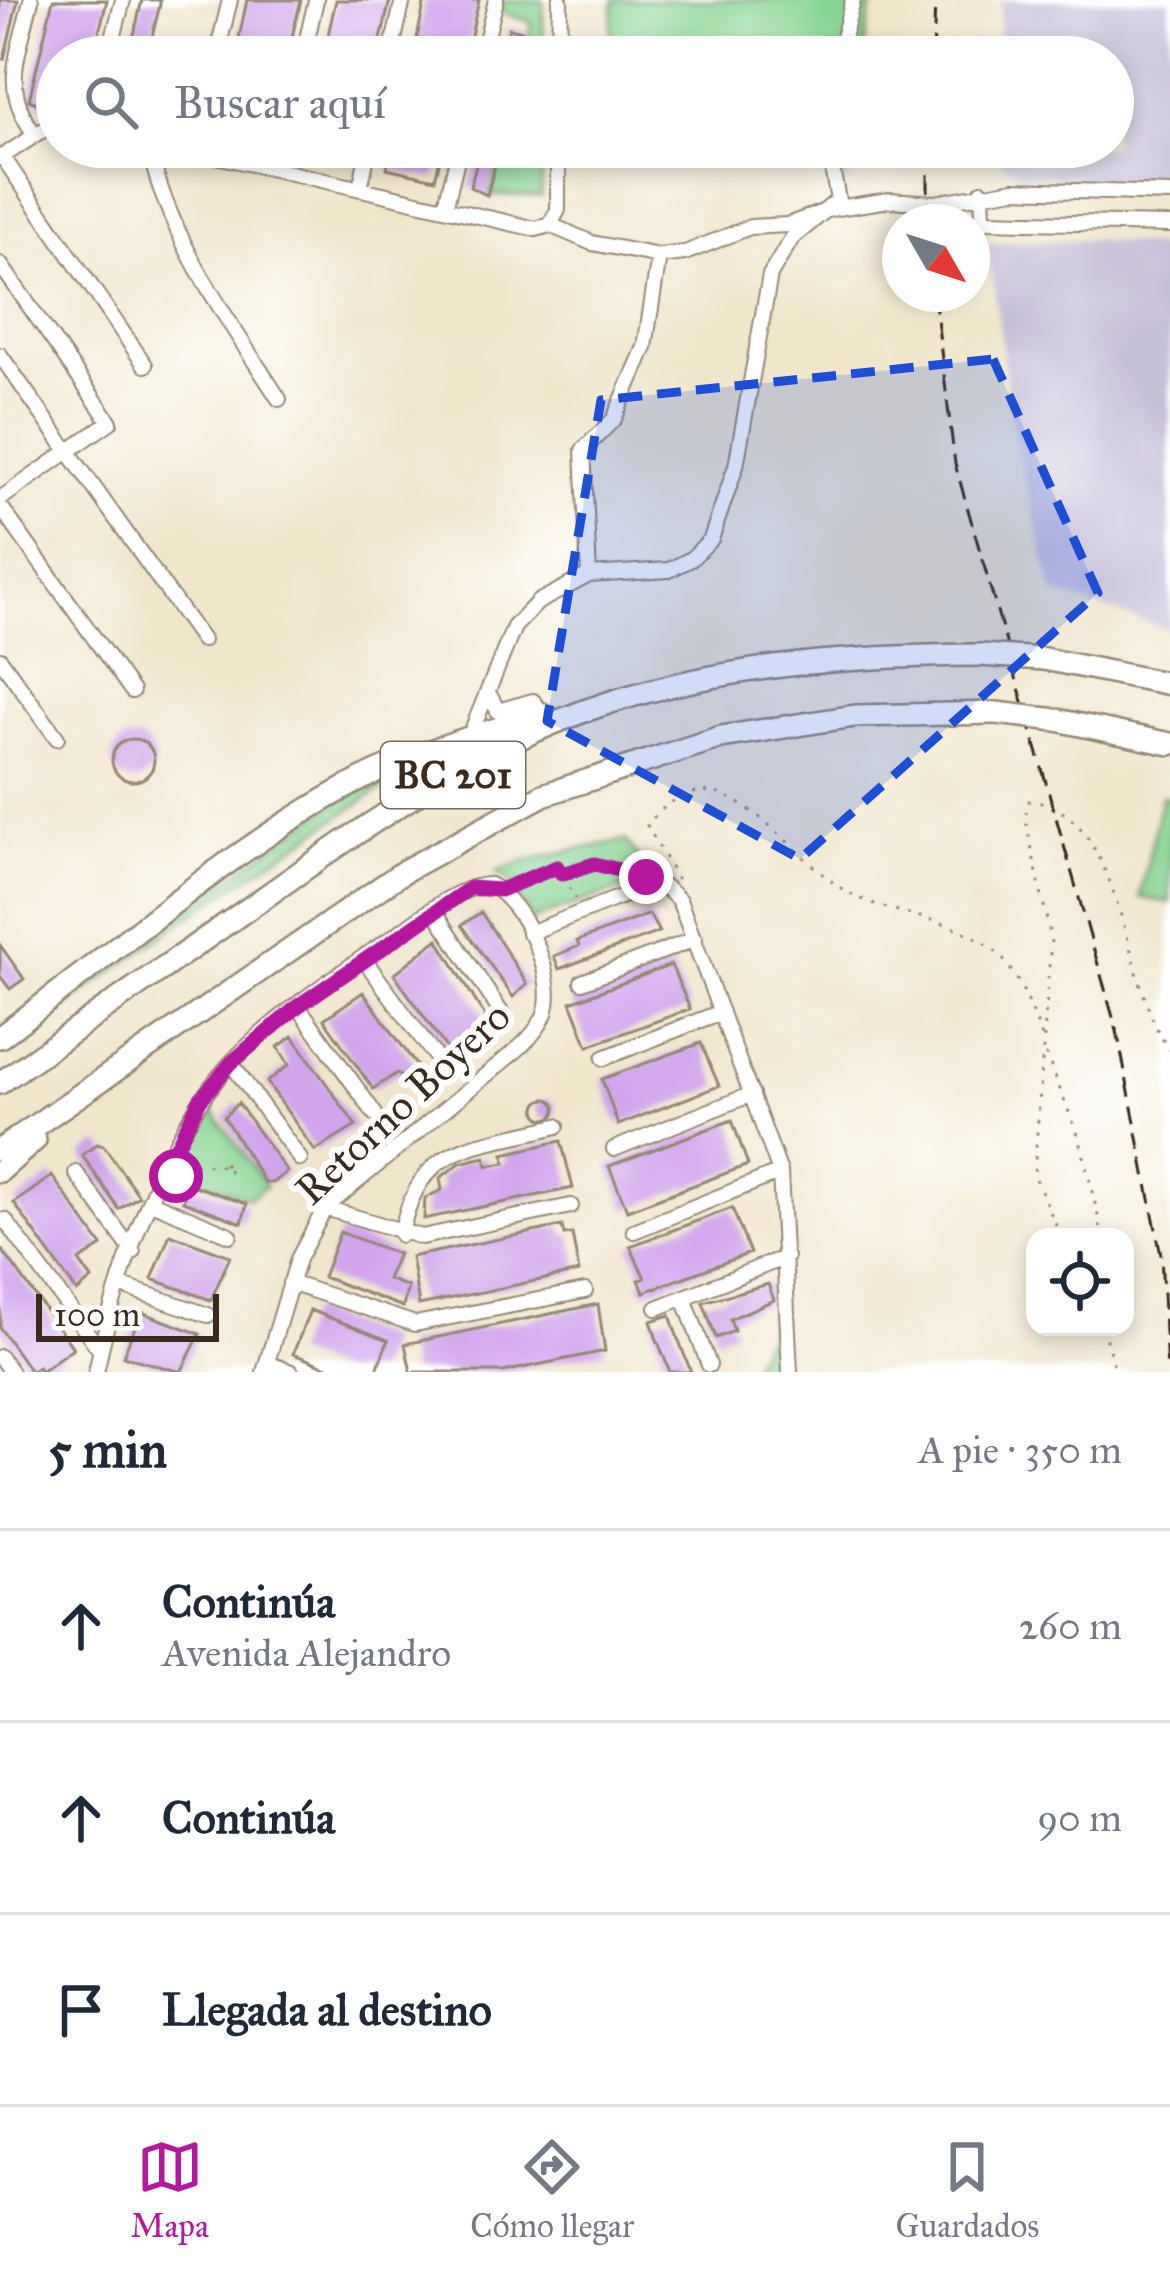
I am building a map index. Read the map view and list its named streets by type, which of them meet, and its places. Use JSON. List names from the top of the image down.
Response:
{
  "streets": {
    "highway": ["BC 201"],
    "street": ["Retorno Boyero"]
  },
  "scale_bar": "100 m",
  "north": "bottom right",
  "page": {
    "search": "Buscar aquí",
    "scale": "100 m",
    "heading": ["5 min", "A pie · 350 m"],
    "list": [
      ["Continúa", "Avenida Alejandro", "260 m"],
      ["Continúa", "90 m"],
      "Llegada al destino"
    ],
    "nav": ["Mapa", "Cómo llegar", "Guardados"]
  }
}
